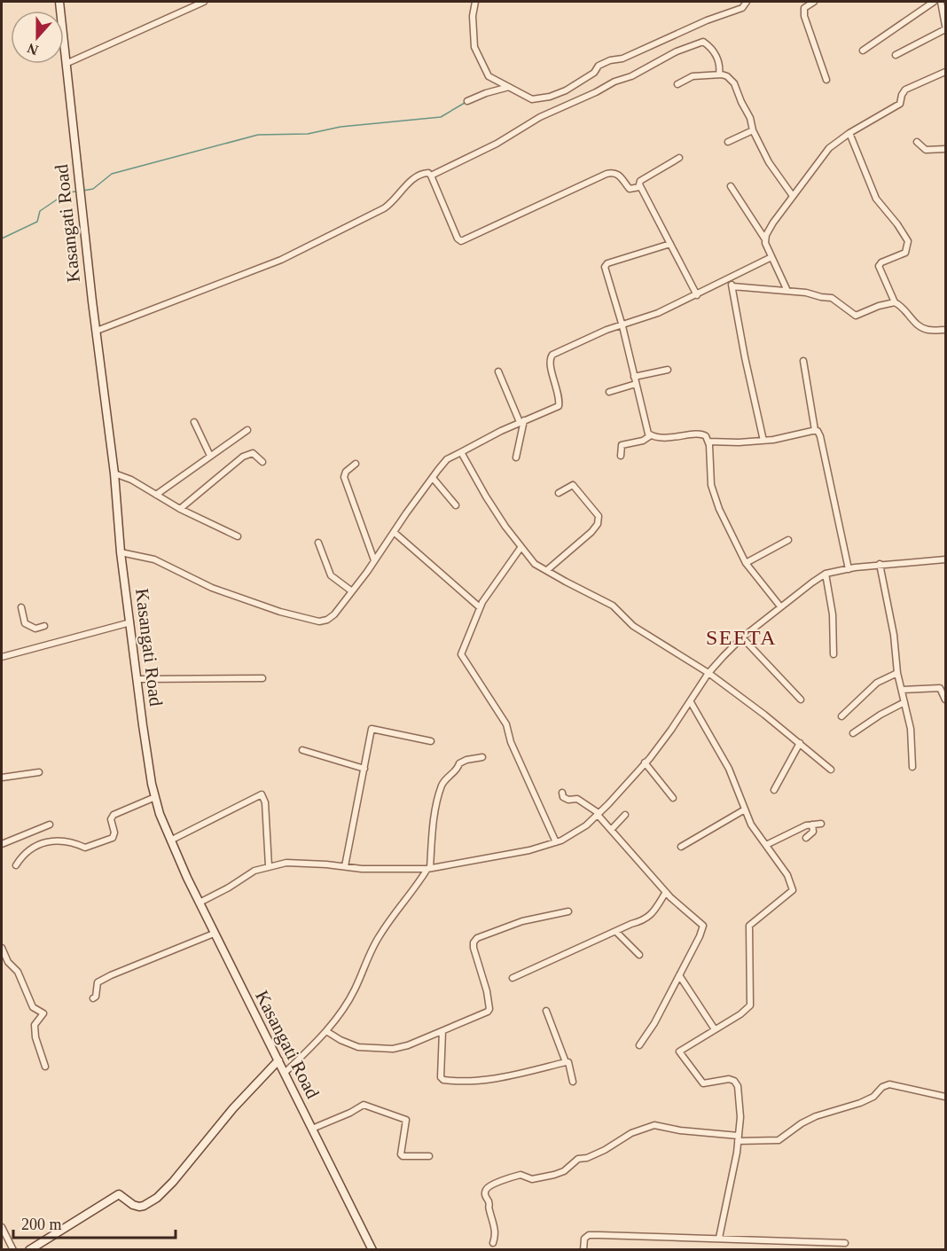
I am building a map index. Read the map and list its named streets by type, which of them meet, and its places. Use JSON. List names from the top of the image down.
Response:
{
  "streets": {
    "street": ["Kasangati Road"]
  },
  "districts": ["SEETA"],
  "scale_bar": "200 m",
  "north": "bottom"
}
